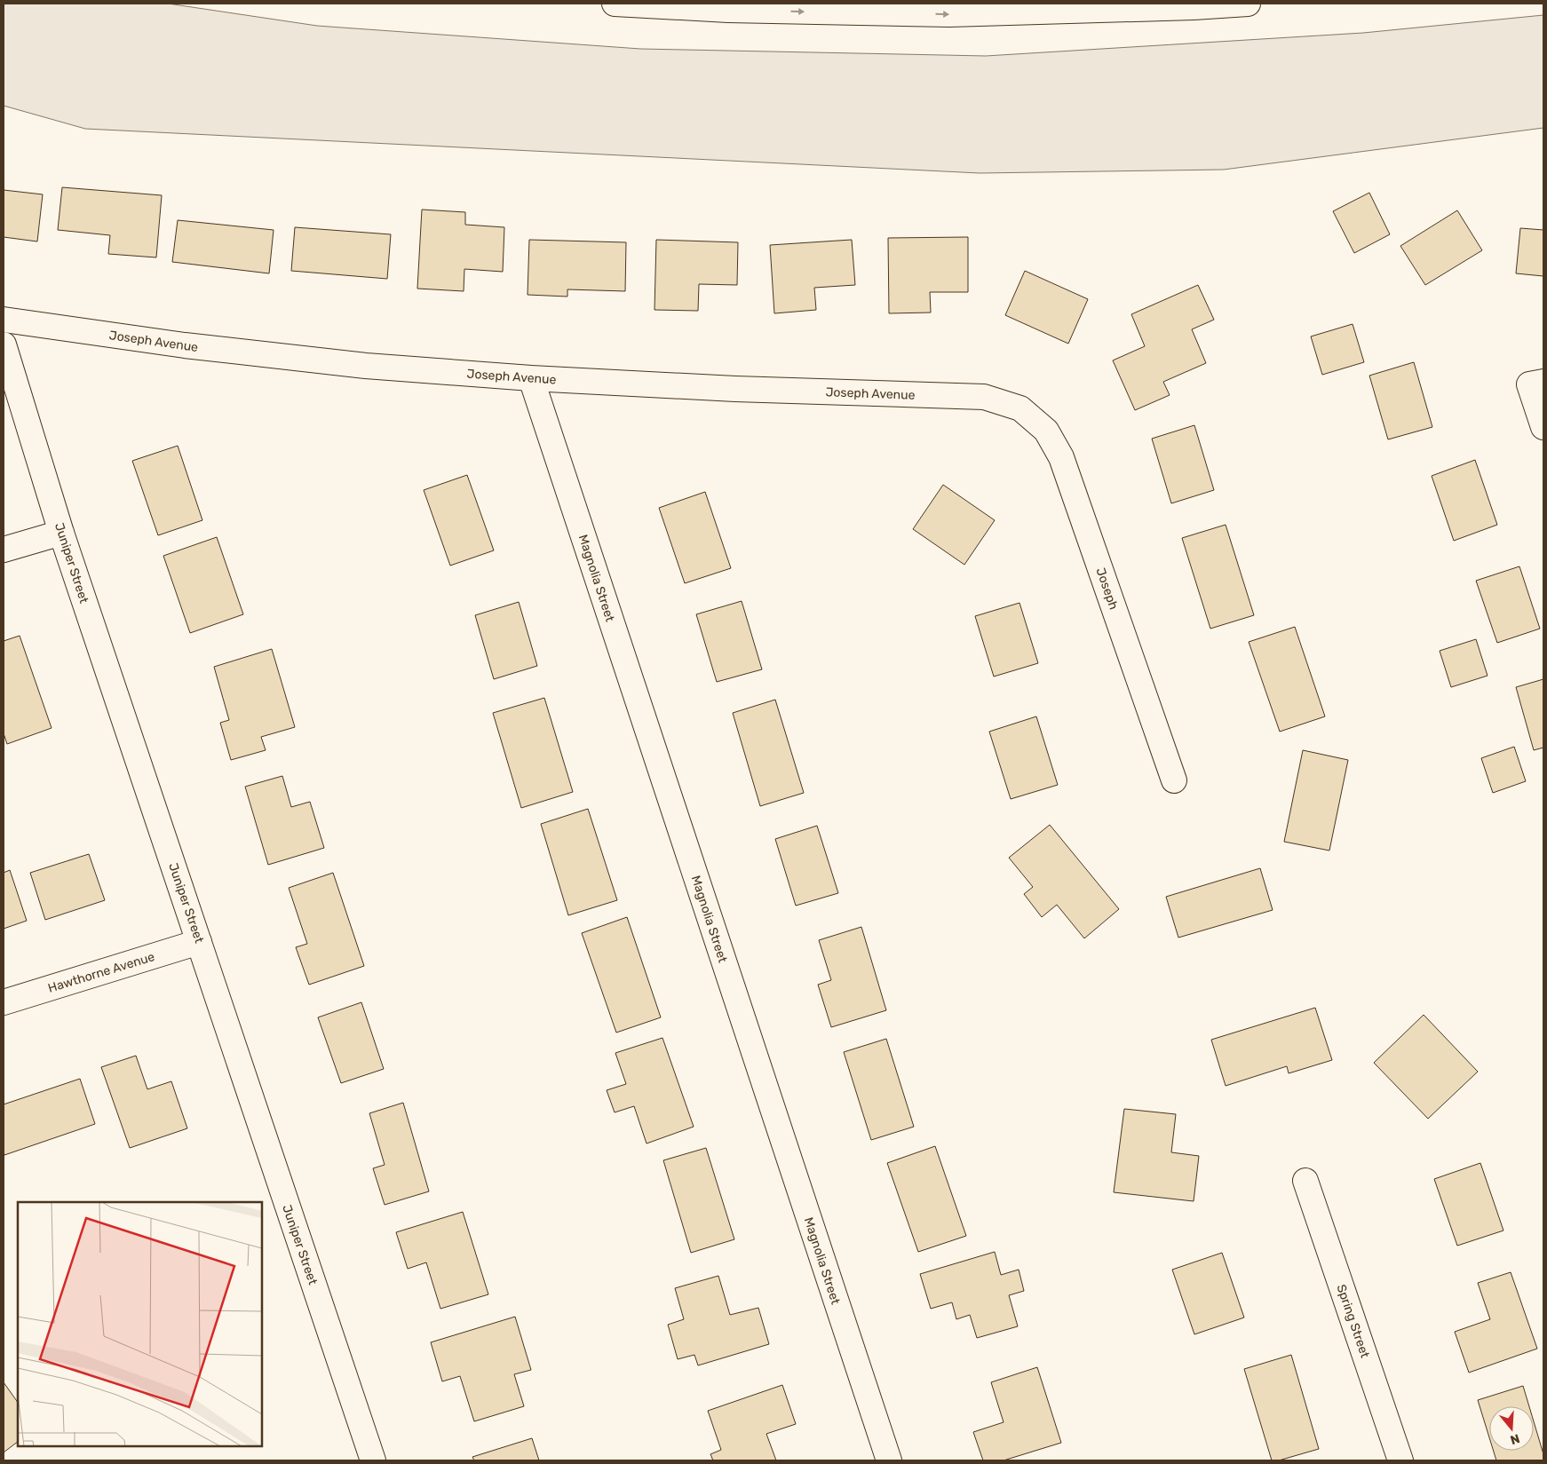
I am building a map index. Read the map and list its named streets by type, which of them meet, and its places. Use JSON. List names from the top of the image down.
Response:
{
  "streets": {
    "main road": [
      "Joseph Avenue",
      "Juniper Street",
      "Magnolia Street",
      "Joseph",
      "Hawthorne Avenue",
      "Spring Street"
    ]
  },
  "crossings": [
    ["Joseph Avenue", "Magnolia Street"],
    ["Joseph Avenue", "Joseph"],
    ["Juniper Street", "Hawthorne Avenue"]
  ],
  "north": "bottom"
}
